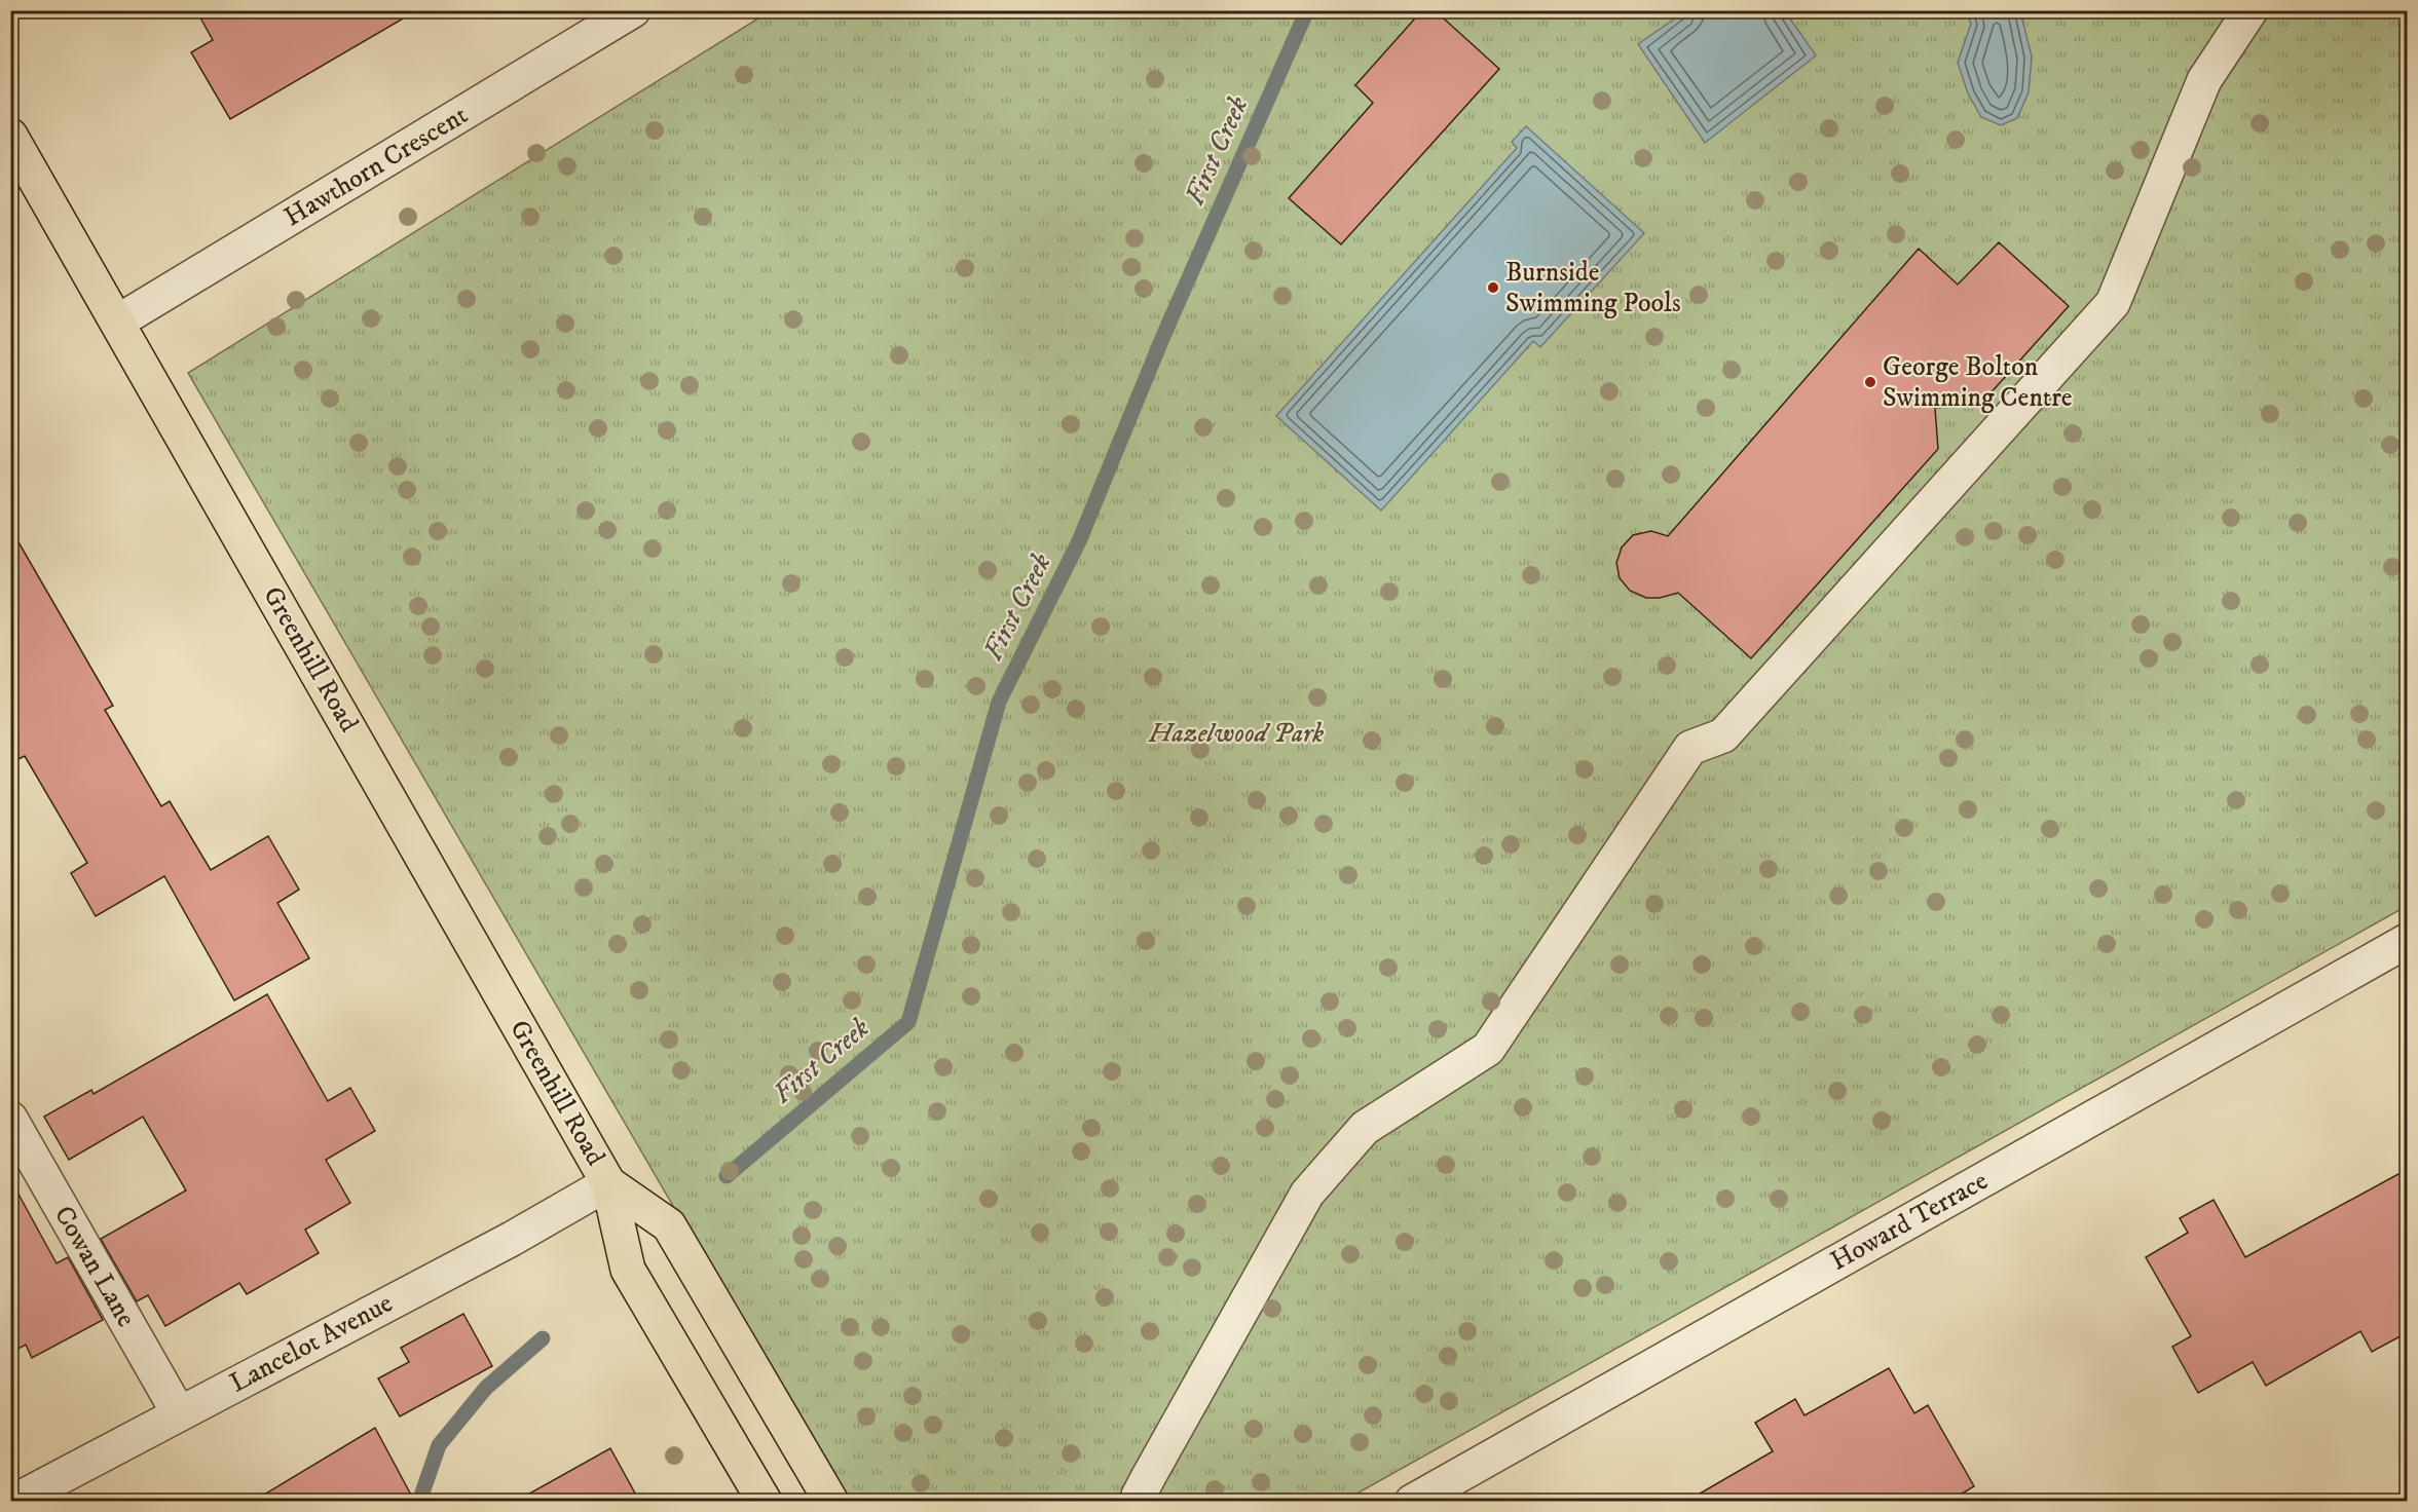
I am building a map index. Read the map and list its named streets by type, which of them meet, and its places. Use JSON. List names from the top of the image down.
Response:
{
  "streets": {
    "main road": ["Greenhill Road"],
    "street": [
      "Hawthorn Crescent",
      "Howard Terrace",
      "Cowan Lane",
      "Lancelot Avenue"
    ]
  },
  "crossings": [
    ["Hawthorn Crescent", "Greenhill Road"],
    ["Greenhill Road", "Lancelot Avenue"],
    ["Cowan Lane", "Lancelot Avenue"]
  ],
  "water": ["First Creek"],
  "parks": ["Hazelwood Park"],
  "places": ["Burnside Swimming Pools", "George Bolton Swimming Centre"]
}
